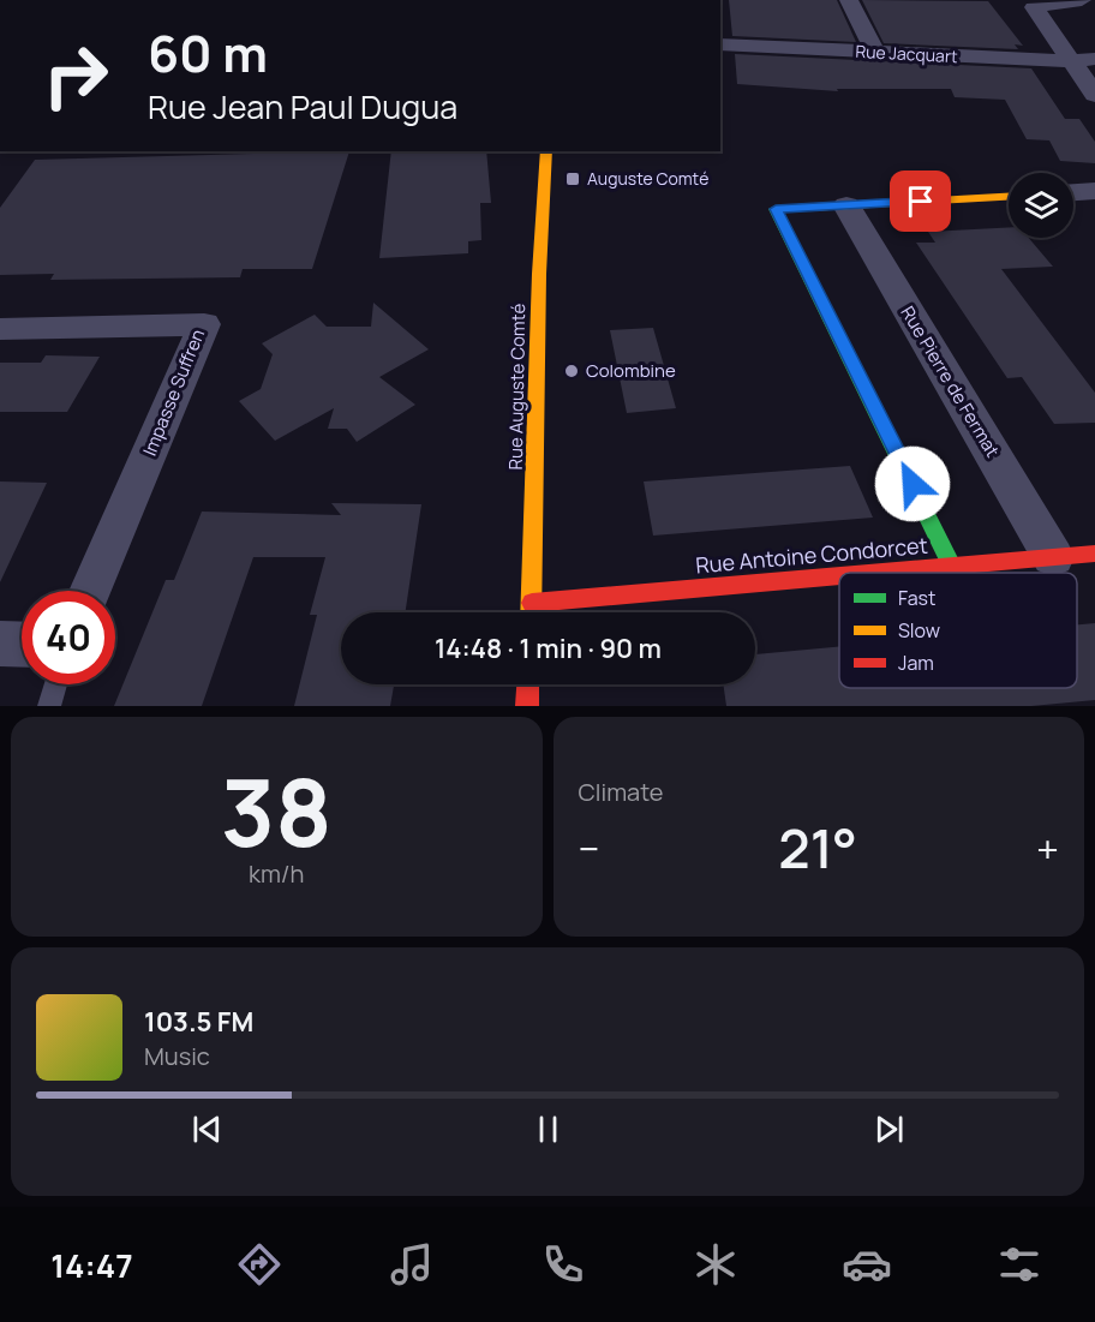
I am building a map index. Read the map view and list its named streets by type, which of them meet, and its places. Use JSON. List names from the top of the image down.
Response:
{
  "streets": {
    "street": [
      "Rue Jacquart",
      "Rue Pierre de Fermat",
      "Rue Auguste Comté",
      "Impasse Suffren",
      "Rue Antoine Condorcet"
    ]
  },
  "crossings": [
    ["Rue Pierre de Fermat", "Rue Antoine Condorcet"],
    ["Rue Auguste Comté", "Rue Antoine Condorcet"]
  ],
  "places": {
    "transit": ["Auguste Comté"],
    "other": ["Colombine"]
  },
  "legend": ["Fast", "Slow", "Jam"],
  "page": {
    "turn": ["60 m", "Rue Jean Paul Dugua"],
    "limit": "40",
    "trip": "14:48 · 1 min · 90 m",
    "tile": [
      ["38", "km/h"],
      "Climate"
    ],
    "heat": ["−", "21°", "+"],
    "song": ["103.5 FM", "Music"],
    "tabs": "14:47"
  }
}
